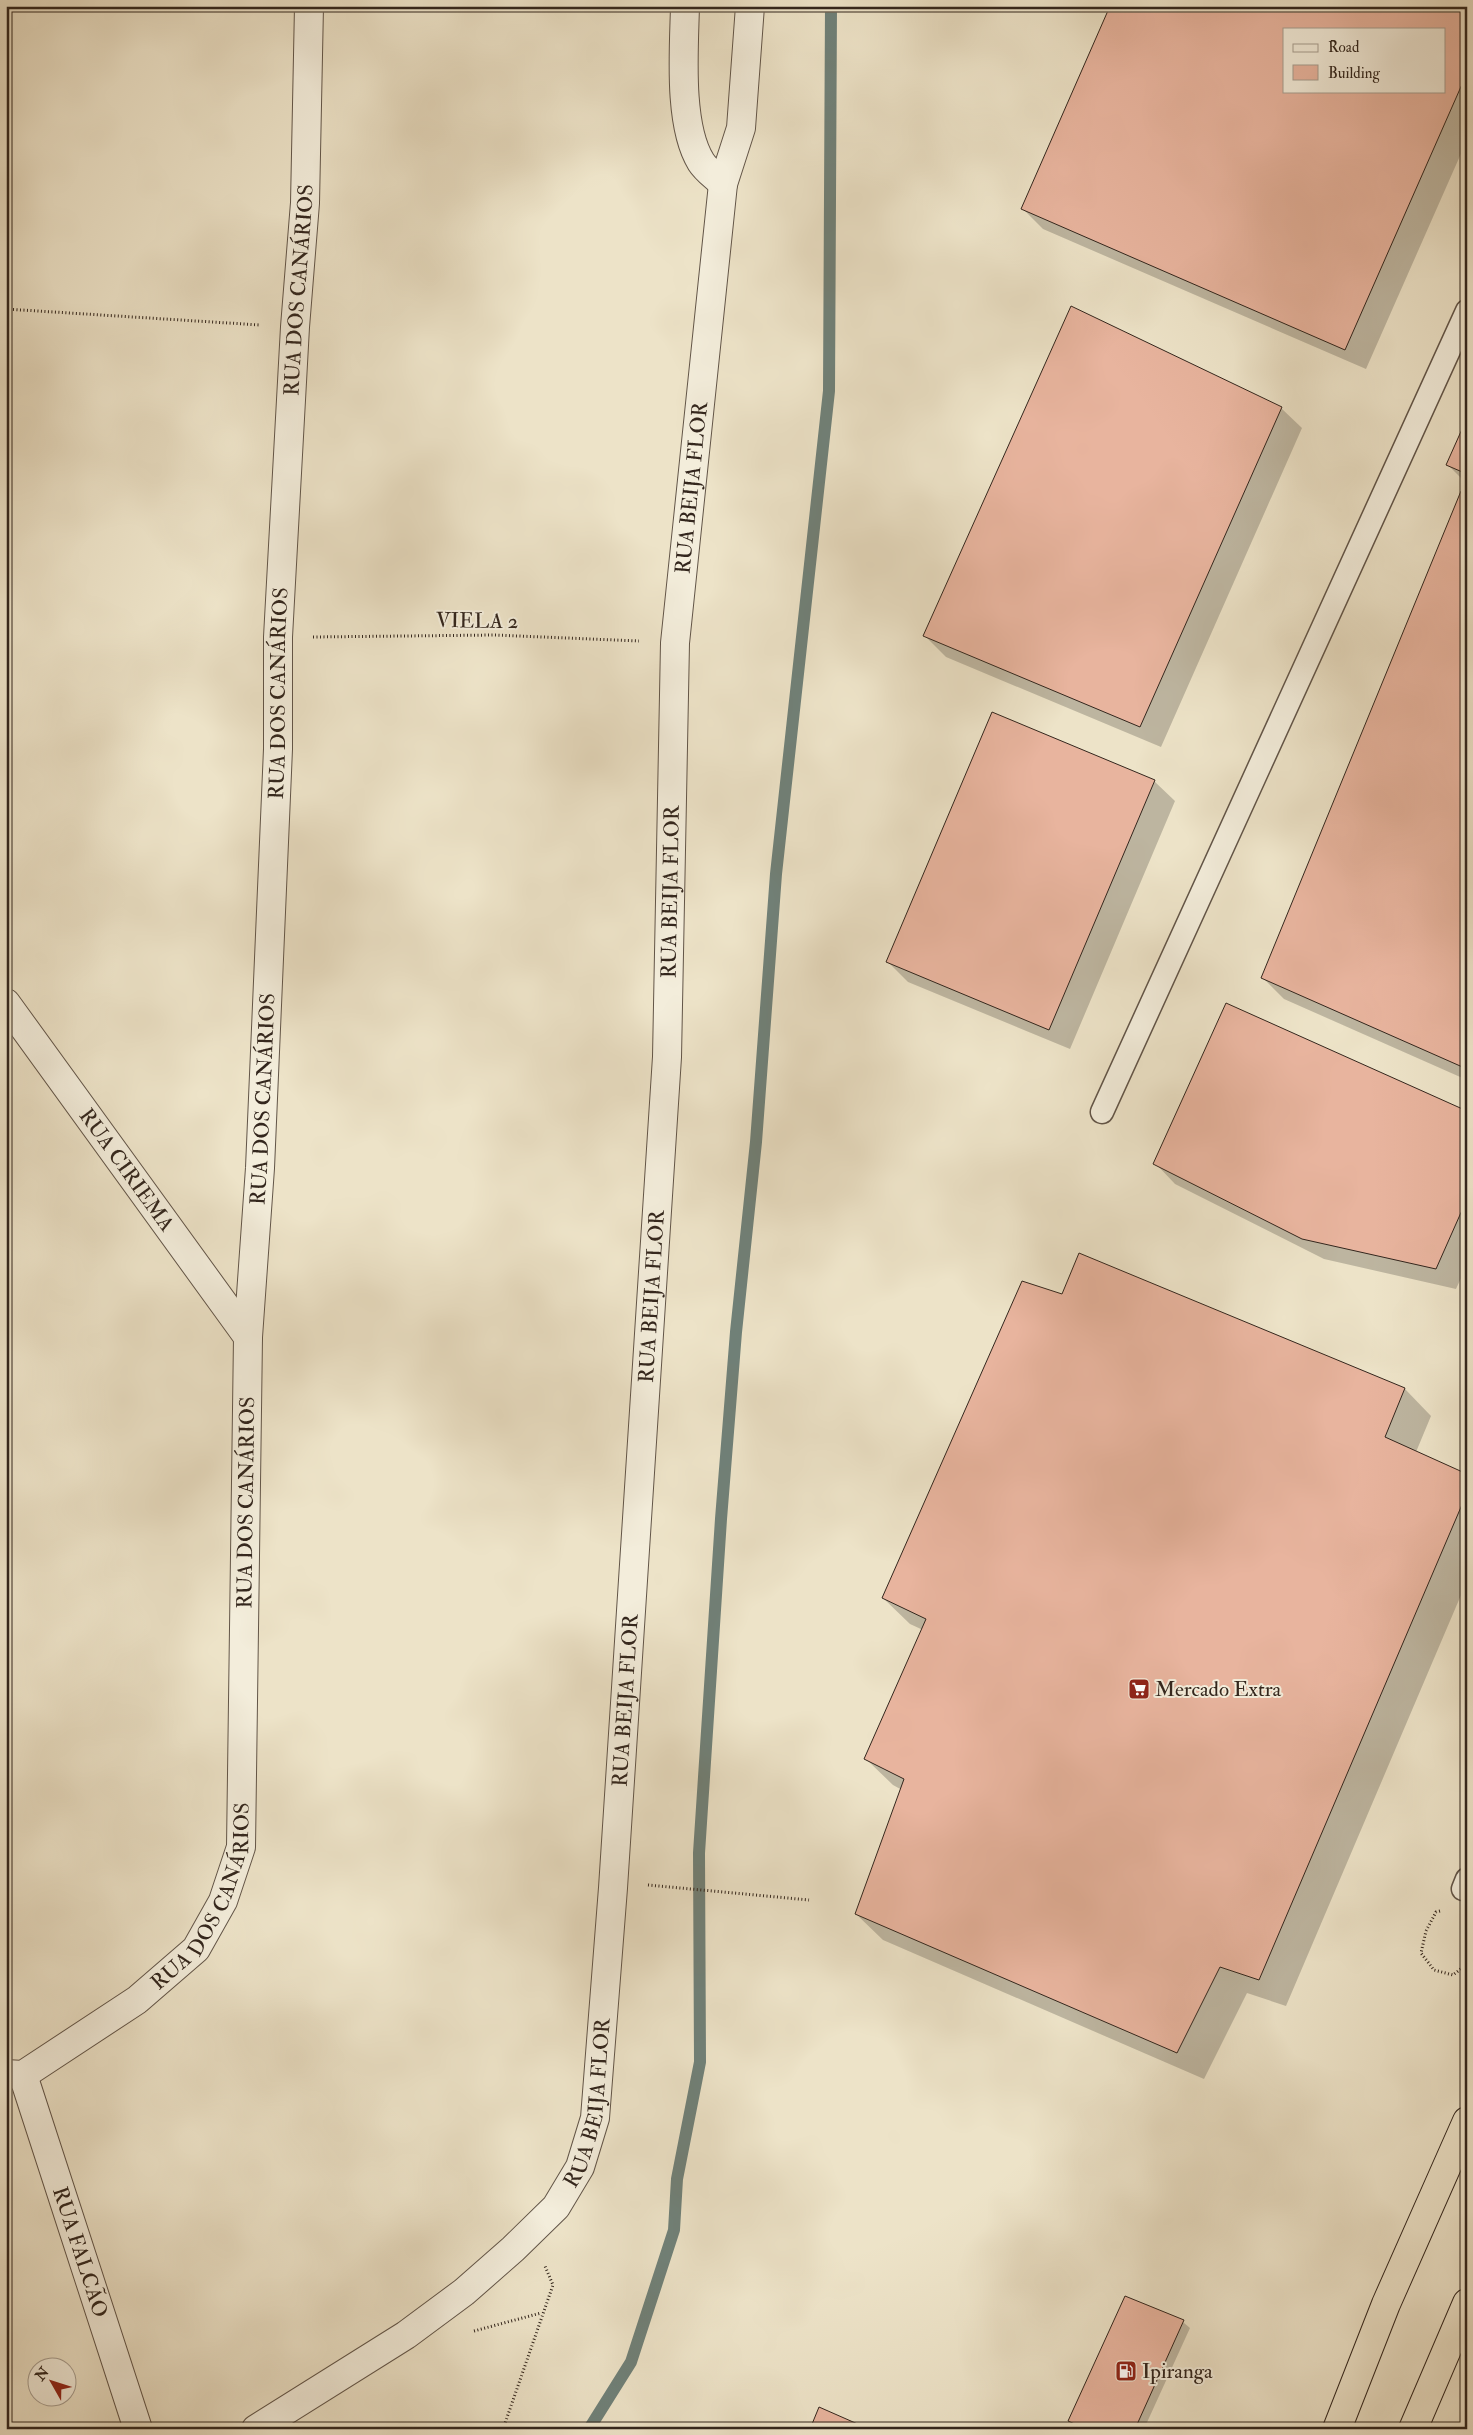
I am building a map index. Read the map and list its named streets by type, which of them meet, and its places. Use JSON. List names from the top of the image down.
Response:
{
  "streets": {
    "street": [
      "RUA DOS CANÁRIOS",
      "RUA BEIJA FLOR",
      "RUA CIRIEMA",
      "RUA FALCÃO"
    ],
    "path": ["VIELA 2"]
  },
  "crossings": [
    ["RUA DOS CANÁRIOS", "VIELA 2"],
    ["RUA DOS CANÁRIOS", "RUA CIRIEMA"],
    ["RUA DOS CANÁRIOS", "RUA FALCÃO"],
    ["RUA BEIJA FLOR", "VIELA 2"]
  ],
  "places": {
    "supermarket": ["Mercado Extra"],
    "fuel station": ["Ipiranga"]
  },
  "legend": ["Road", "Building"],
  "north": "top left"
}
